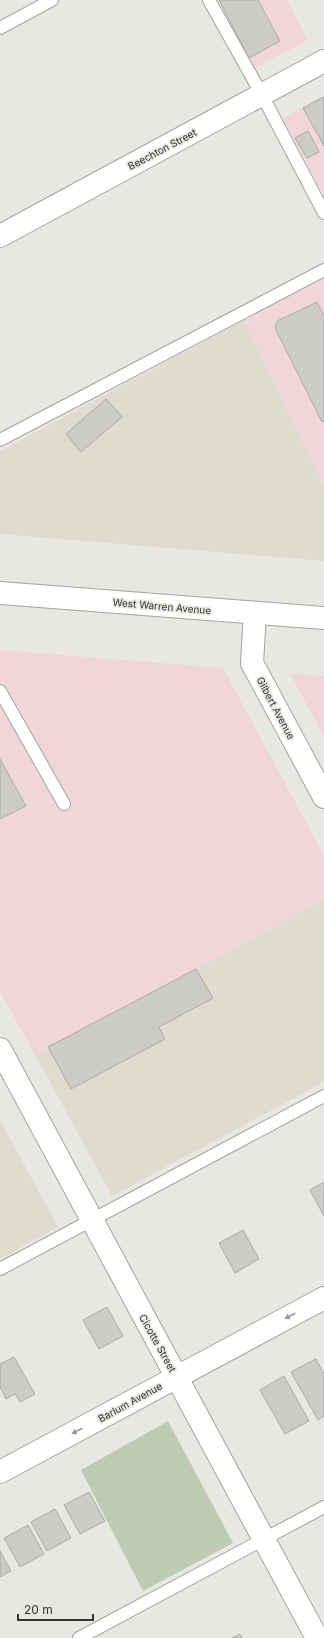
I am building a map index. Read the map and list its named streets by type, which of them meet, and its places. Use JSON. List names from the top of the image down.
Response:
{
  "streets": {
    "street": [
      "Beechton Street",
      "West Warren Avenue",
      "Gilbert Avenue",
      "Cicotte Street",
      "Barlum Avenue"
    ]
  },
  "crossings": [
    ["West Warren Avenue", "Gilbert Avenue"],
    ["Cicotte Street", "Barlum Avenue"]
  ],
  "one_way": ["Barlum Avenue"],
  "scale_bar": "20 m"
}
